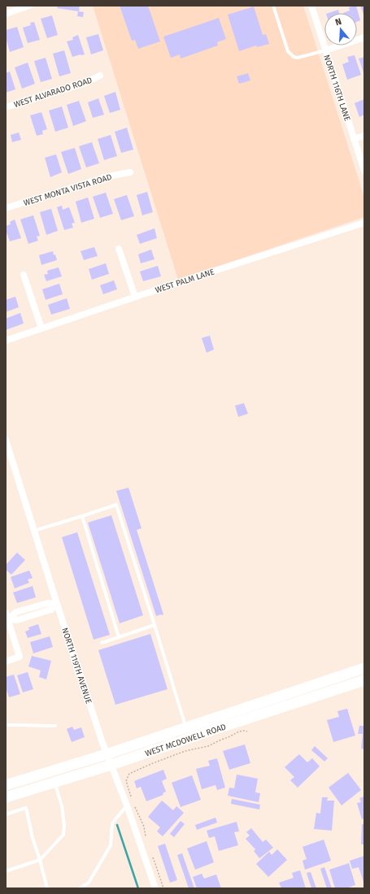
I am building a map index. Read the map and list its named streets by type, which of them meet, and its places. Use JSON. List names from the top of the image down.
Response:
{
  "streets": {
    "main road": ["WEST MCDOWELL ROAD"],
    "street": [
      "NORTH 116TH LANE",
      "WEST ALVARADO ROAD",
      "WEST MONTA VISTA ROAD",
      "WEST PALM LANE",
      "NORTH 119TH AVENUE"
    ]
  },
  "crossings": [
    ["NORTH 119TH AVENUE", "WEST MCDOWELL ROAD"]
  ],
  "north": "top"
}
